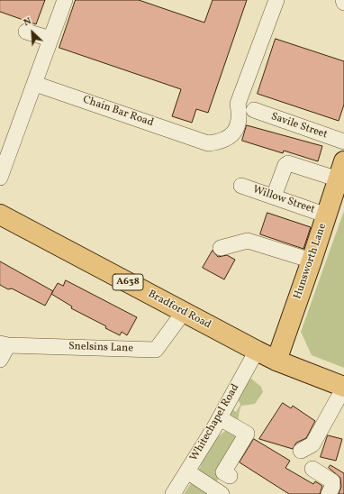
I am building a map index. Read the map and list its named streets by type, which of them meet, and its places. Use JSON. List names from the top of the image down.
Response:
{
  "streets": {
    "main road": ["Hunsworth Lane", "A638", "Bradford Road"],
    "street": [
      "Chain Bar Road",
      "Savile Street",
      "Willow Street",
      "Snelsins Lane",
      "Whitechapel Road"
    ]
  },
  "crossings": [
    ["Willow Street", "Hunsworth Lane"],
    ["Hunsworth Lane", "Bradford Road"],
    ["Bradford Road", "Snelsins Lane"],
    ["Bradford Road", "Whitechapel Road"]
  ],
  "north": "top left"
}
